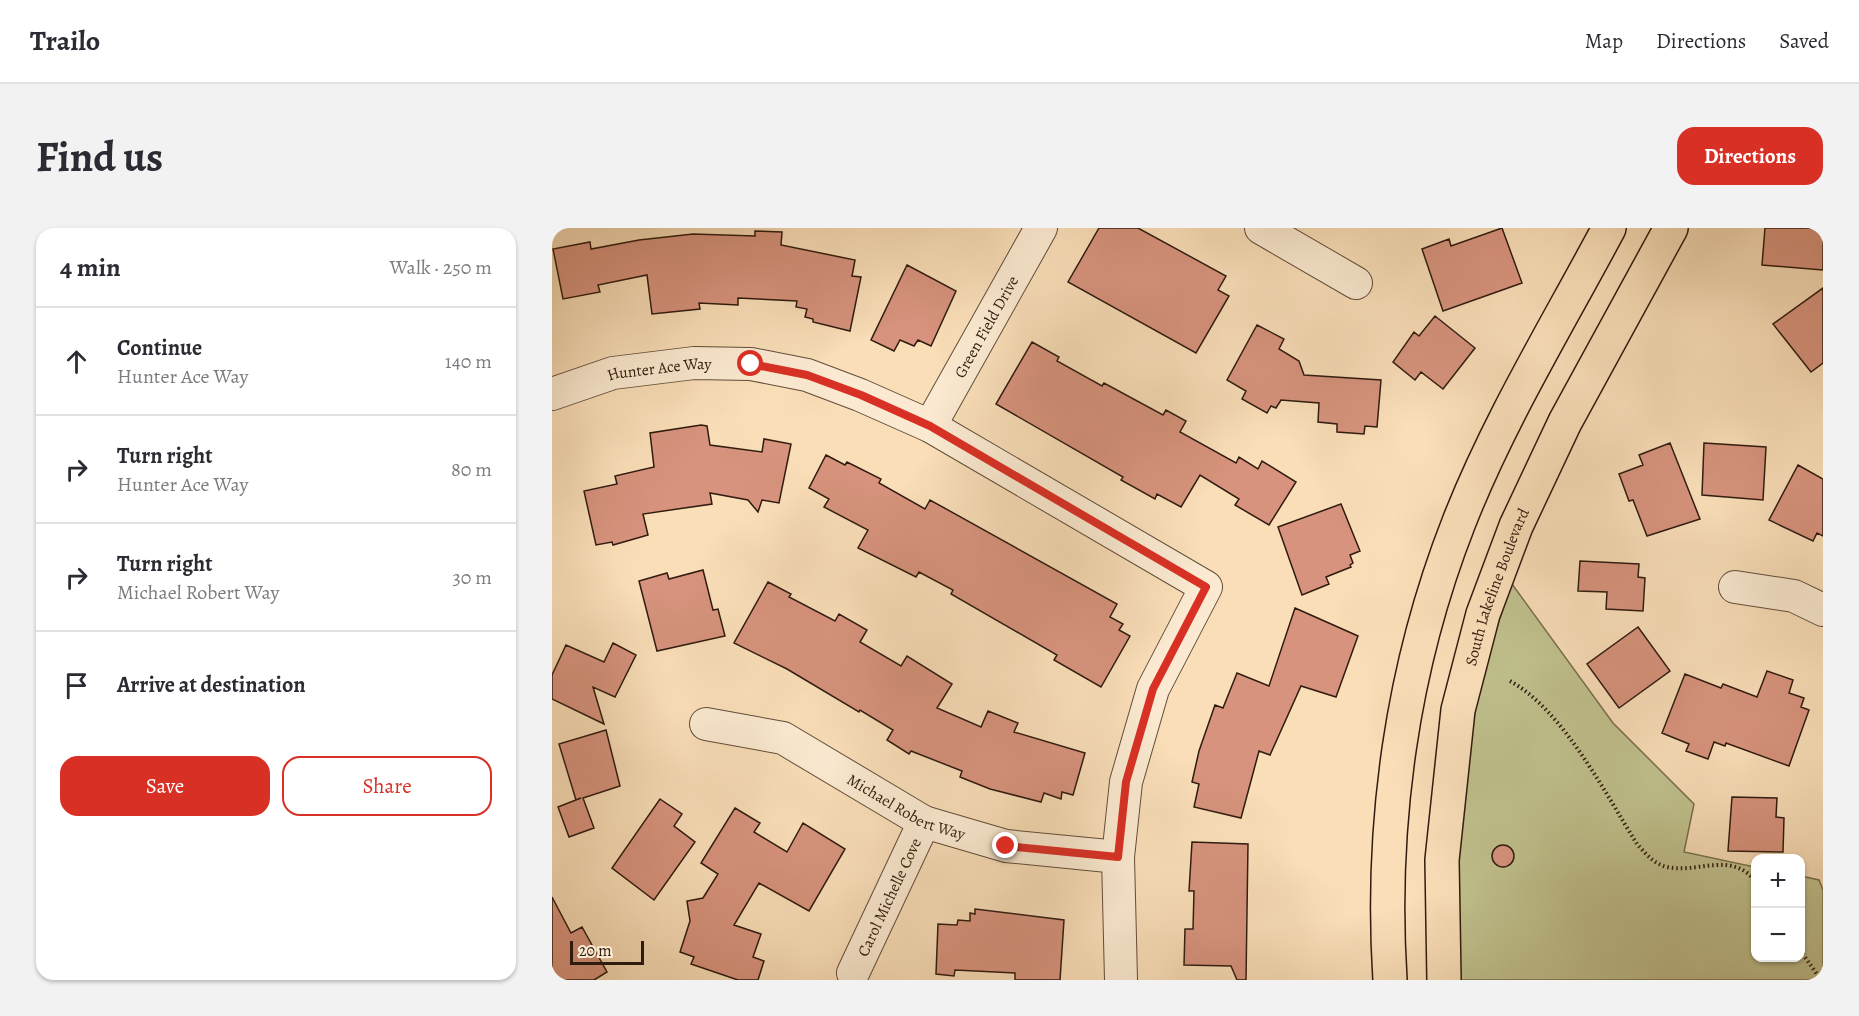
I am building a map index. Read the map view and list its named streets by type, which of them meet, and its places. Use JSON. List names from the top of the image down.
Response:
{
  "streets": {
    "main road": ["South Lakeline Boulevard"],
    "street": [
      "Green Field Drive",
      "Hunter Ace Way",
      "Michael Robert Way",
      "Carol Michelle Cove"
    ]
  },
  "crossings": [
    ["Green Field Drive", "Hunter Ace Way"],
    ["Hunter Ace Way", "Michael Robert Way"],
    ["Michael Robert Way", "Carol Michelle Cove"]
  ],
  "scale_bar": "20 m",
  "page": {
    "header": "Trailo",
    "nav": ["Map", "Directions", "Saved"],
    "buttons": [
      "Directions",
      ["Save", "Share"]
    ],
    "title": "Find us",
    "heading": ["4 min", "Walk · 250 m"],
    "list": [
      ["Continue", "Hunter Ace Way", "140 m"],
      ["Turn right", "Hunter Ace Way", "80 m"],
      ["Turn right", "Michael Robert Way", "30 m"],
      "Arrive at destination"
    ],
    "map_buttons": ["+", "−"],
    "scale": "20 m"
  }
}
